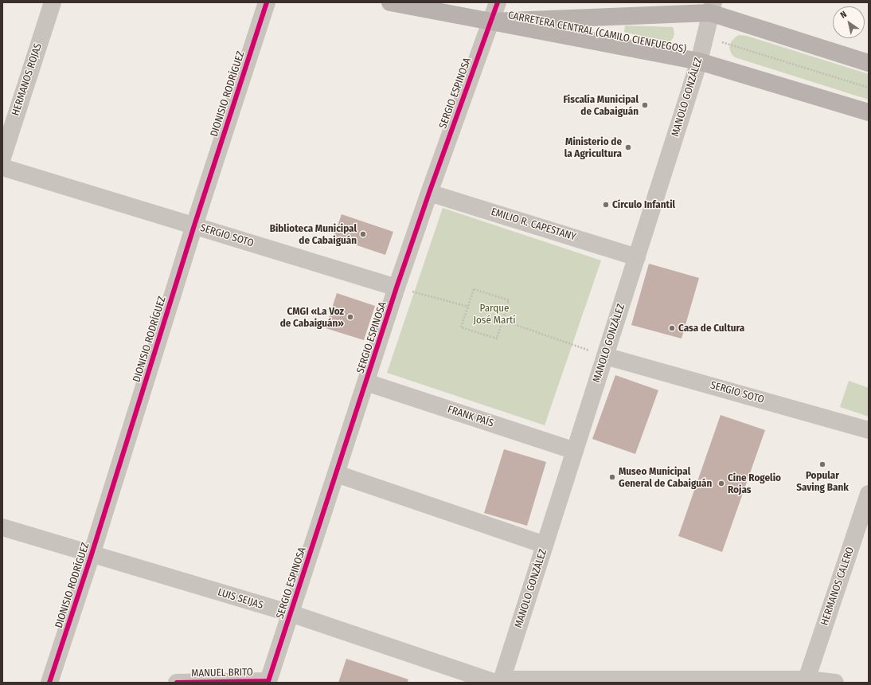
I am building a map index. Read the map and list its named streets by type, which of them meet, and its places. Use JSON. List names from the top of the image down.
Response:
{
  "streets": {
    "main road": ["CARRETERA CENTRAL (CAMILO CIENFUEGOS)"],
    "street": [
      "HERMANOS ROJAS",
      "SERGIO ESPINOSA",
      "DIONISIO RODRÍGUEZ",
      "MANOLO GONZÁLEZ",
      "EMILIO R. CAPESTANY",
      "SERGIO SOTO",
      "FRANK PAÍS",
      "HERMANOS CALERO",
      "LUIS SEIJAS",
      "MANUEL BRITO"
    ]
  },
  "crossings": [
    ["CARRETERA CENTRAL (CAMILO CIENFUEGOS)", "SERGIO ESPINOSA"],
    ["CARRETERA CENTRAL (CAMILO CIENFUEGOS)", "MANOLO GONZÁLEZ"],
    ["SERGIO ESPINOSA", "EMILIO R. CAPESTANY"],
    ["SERGIO ESPINOSA", "SERGIO SOTO"],
    ["SERGIO ESPINOSA", "FRANK PAÍS"],
    ["SERGIO ESPINOSA", "LUIS SEIJAS"],
    ["SERGIO ESPINOSA", "MANUEL BRITO"],
    ["DIONISIO RODRÍGUEZ", "SERGIO SOTO"],
    ["DIONISIO RODRÍGUEZ", "LUIS SEIJAS"],
    ["MANOLO GONZÁLEZ", "EMILIO R. CAPESTANY"],
    ["MANOLO GONZÁLEZ", "SERGIO SOTO"],
    ["MANOLO GONZÁLEZ", "FRANK PAÍS"],
    ["MANOLO GONZÁLEZ", "LUIS SEIJAS"],
    ["HERMANOS CALERO", "LUIS SEIJAS"]
  ],
  "parks": ["Parque José Martí"],
  "places": [
    "Fiscalía Municipal de Cabaiguán",
    "Ministerio de la Agricultura",
    "Círculo Infantil",
    "Biblioteca Municipal de Cabaiguán",
    "CMGI «La Voz de Cabaiguán»",
    "Casa de Cultura",
    "Popular Saving Bank",
    "Museo Municipal General de Cabaiguán",
    "Cine Rogelio Rojas"
  ],
  "north": "top left"
}
